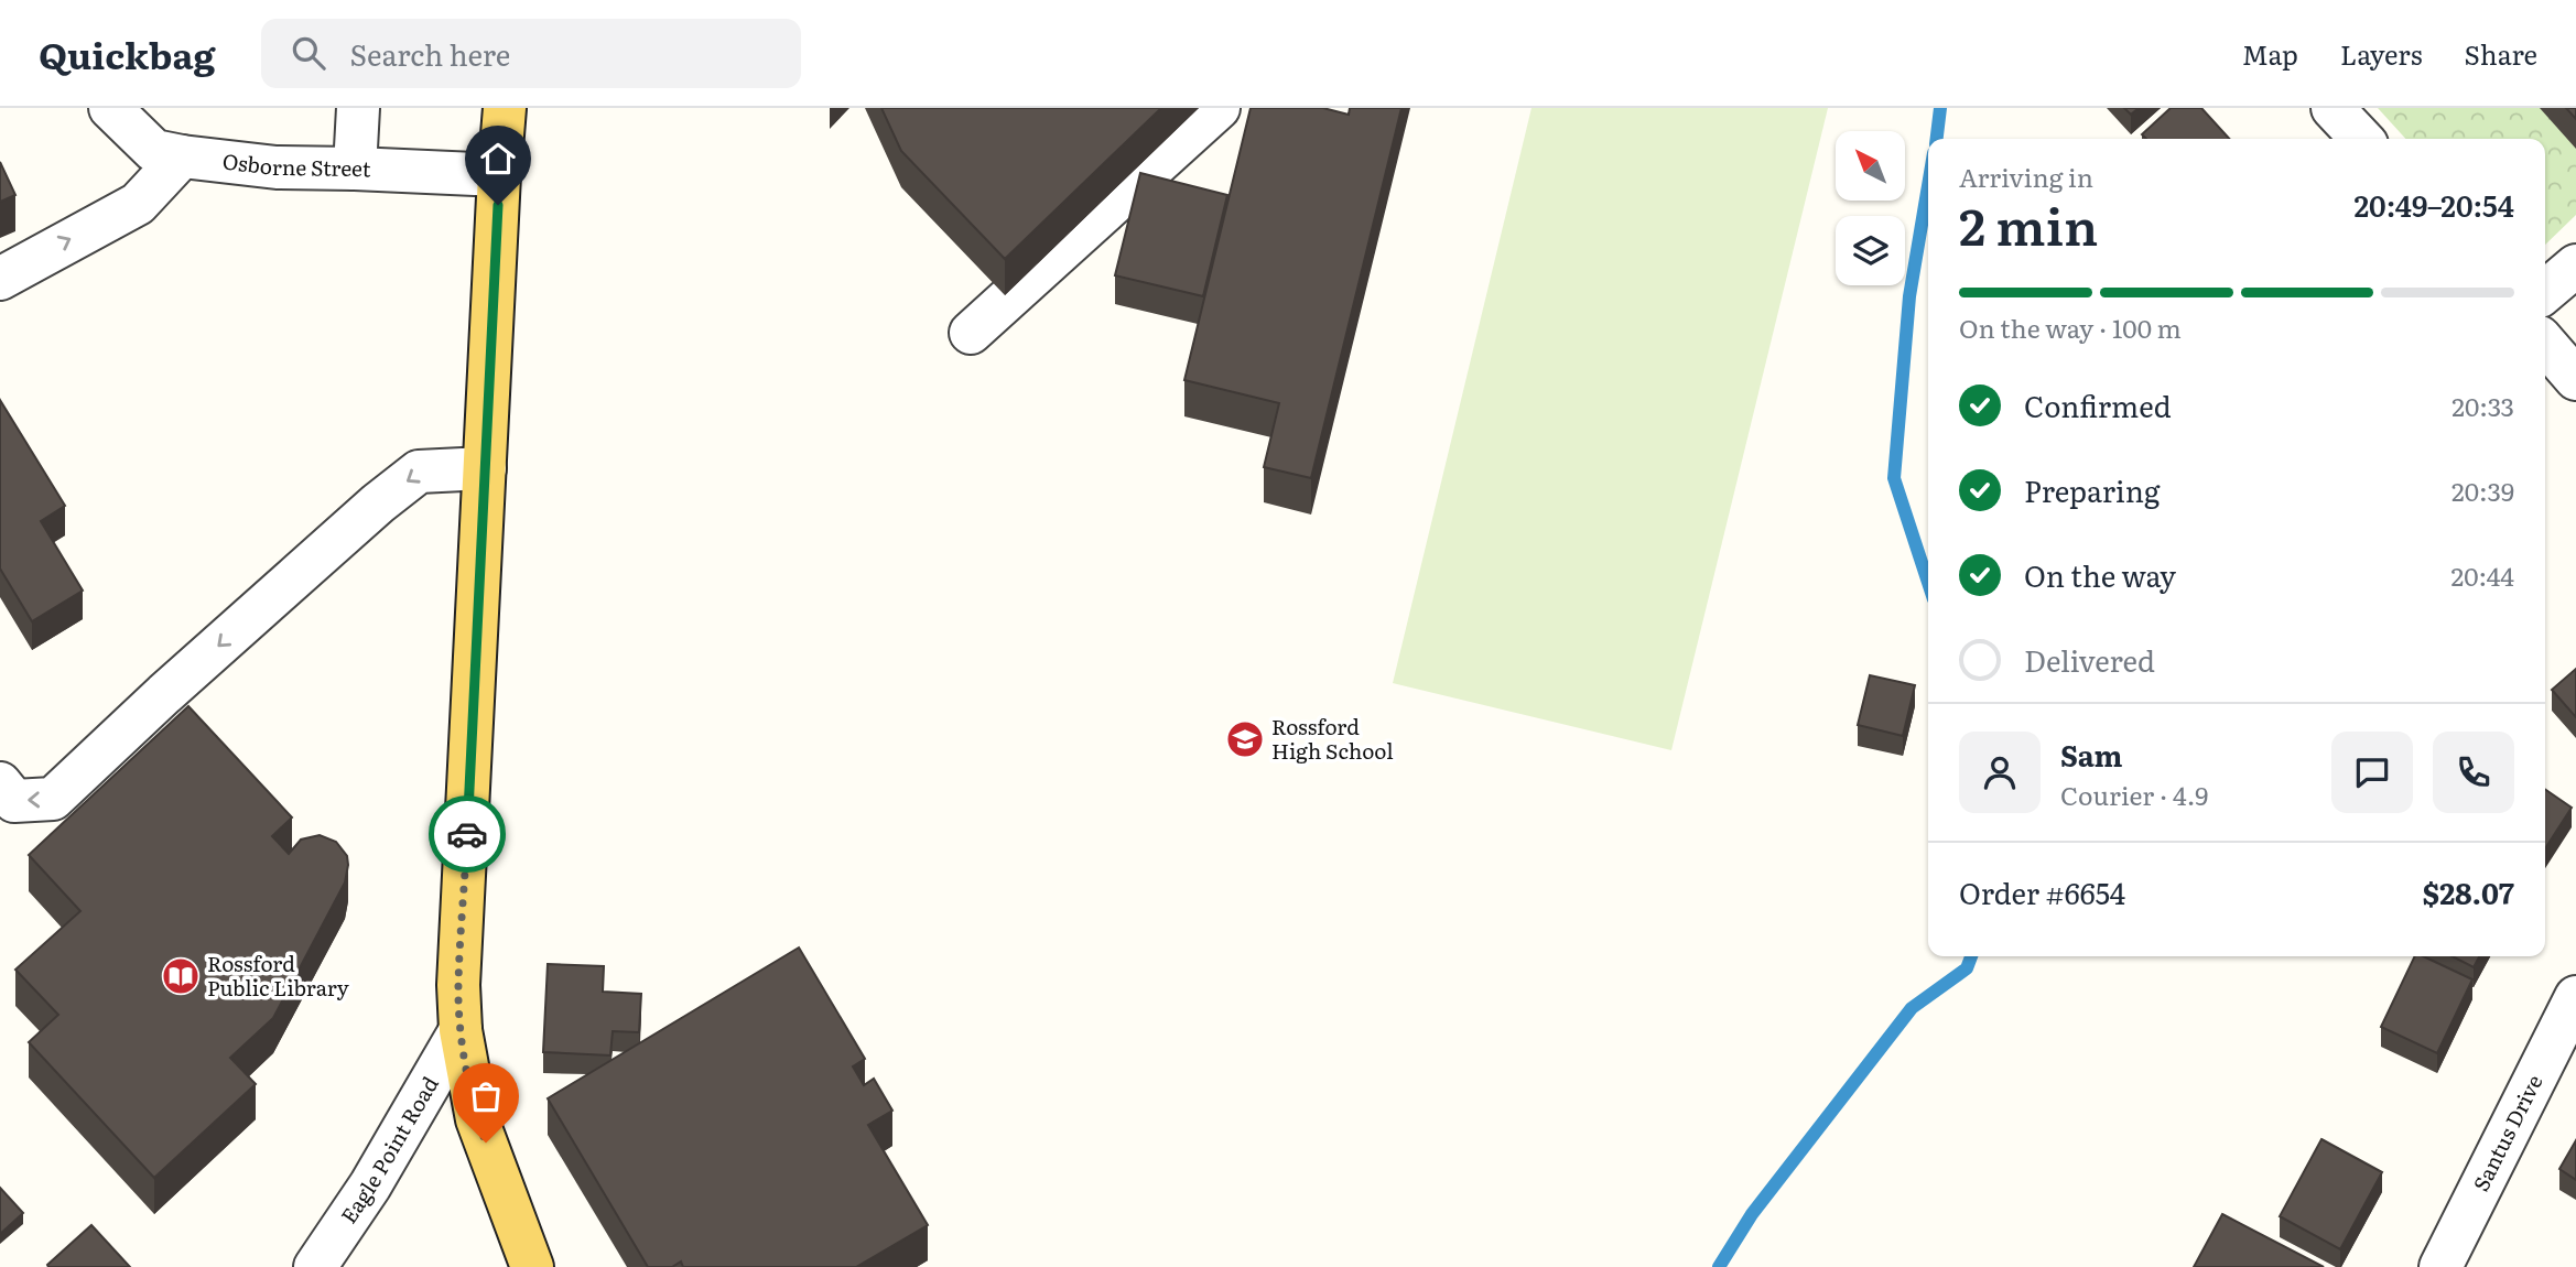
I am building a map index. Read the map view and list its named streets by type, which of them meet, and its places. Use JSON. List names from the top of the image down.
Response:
{
  "streets": {
    "street": ["Osborne Street", "Santus Drive", "Eagle Point Road"]
  },
  "places": {
    "school or university": ["Rossford High School"],
    "library": ["Rossford Public Library"]
  },
  "north": "top left",
  "page": {
    "header": "Quickbag",
    "search": "Search here",
    "nav": ["Map", "Layers", "Share"],
    "heading": ["2 min", "Arriving in", "20:49–20:54"],
    "panel": [
      "Sam",
      "Courier · 4.9",
      "Order #6654",
      "$28.07"
    ],
    "bar": "On the way · 100 m",
    "list": [
      ["Confirmed", "20:33"],
      ["Preparing", "20:39"],
      ["On the way", "20:44"],
      "Delivered"
    ]
  }
}
